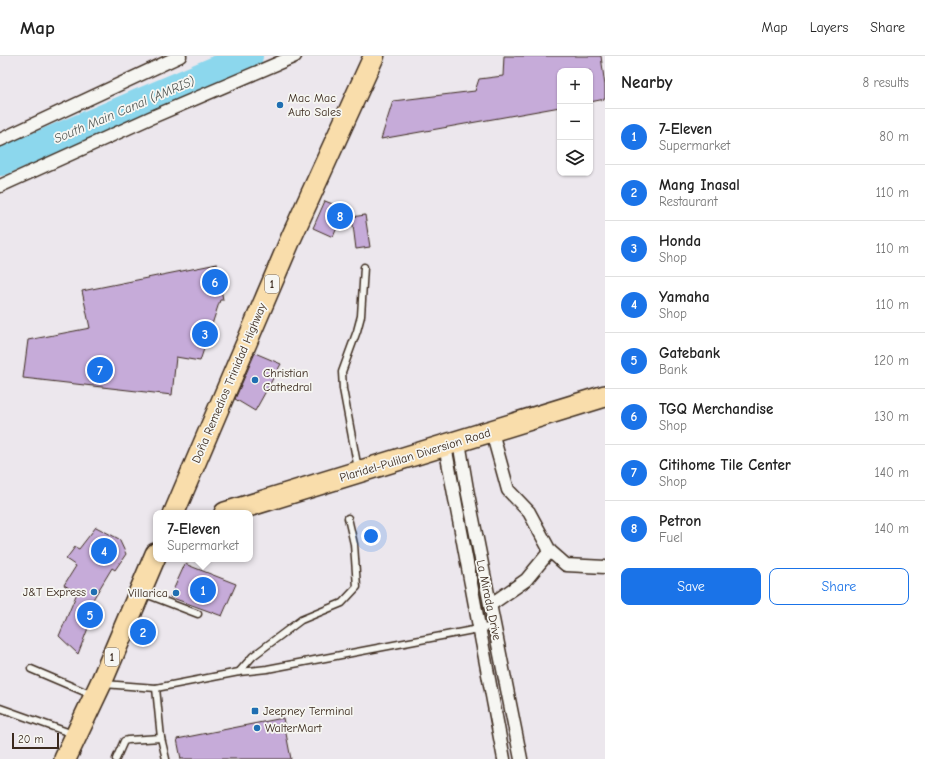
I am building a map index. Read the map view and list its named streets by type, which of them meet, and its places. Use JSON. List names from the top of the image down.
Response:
{
  "streets": {
    "highway": ["1", "Plaridel-Pulilan Diversion Road"],
    "main road": ["Doña Remedios Trinidad Highway"],
    "street": ["La Mirada Drive"]
  },
  "crossings": [
    ["Plaridel-Pulilan Diversion Road", "La Mirada Drive"]
  ],
  "water": ["South Main Canal (AMRIS)"],
  "places": {
    "other": [
      "Mac Mac Auto Sales",
      "Christian Cathedral",
      "J&T Express",
      "Villarica",
      "WalterMart"
    ],
    "transit": ["Jeepney Terminal"]
  },
  "scale_bar": "20 m",
  "page": {
    "header": "Map",
    "nav": ["Map", "Layers", "Share"],
    "heading": ["Nearby", "8 results"],
    "map_buttons": ["+", "−"],
    "list": [
      {
        "mark": "1",
        "name": "7-Eleven",
        "note": "Supermarket",
        "value": "80 m"
      },
      {
        "mark": "2",
        "name": "Mang Inasal",
        "note": "Restaurant",
        "value": "110 m"
      },
      {
        "mark": "3",
        "name": "Honda",
        "note": "Shop",
        "value": "110 m"
      },
      {
        "mark": "4",
        "name": "Yamaha",
        "note": "Shop",
        "value": "110 m"
      },
      {
        "mark": "5",
        "name": "Gatebank",
        "note": "Bank",
        "value": "120 m"
      },
      {
        "mark": "6",
        "name": "TGQ Merchandise",
        "note": "Shop",
        "value": "130 m"
      },
      {
        "mark": "7",
        "name": "Citihome Tile Center",
        "note": "Shop",
        "value": "140 m"
      },
      {
        "mark": "8",
        "name": "Petron",
        "note": "Fuel",
        "value": "140 m"
      }
    ],
    "pins": [
      "8",
      "6",
      "3",
      "7",
      "4",
      "1",
      "5",
      "2"
    ],
    "popup": ["7-Eleven", "Supermarket"],
    "buttons": ["Save", "Share"],
    "scale": "20 m"
  }
}
